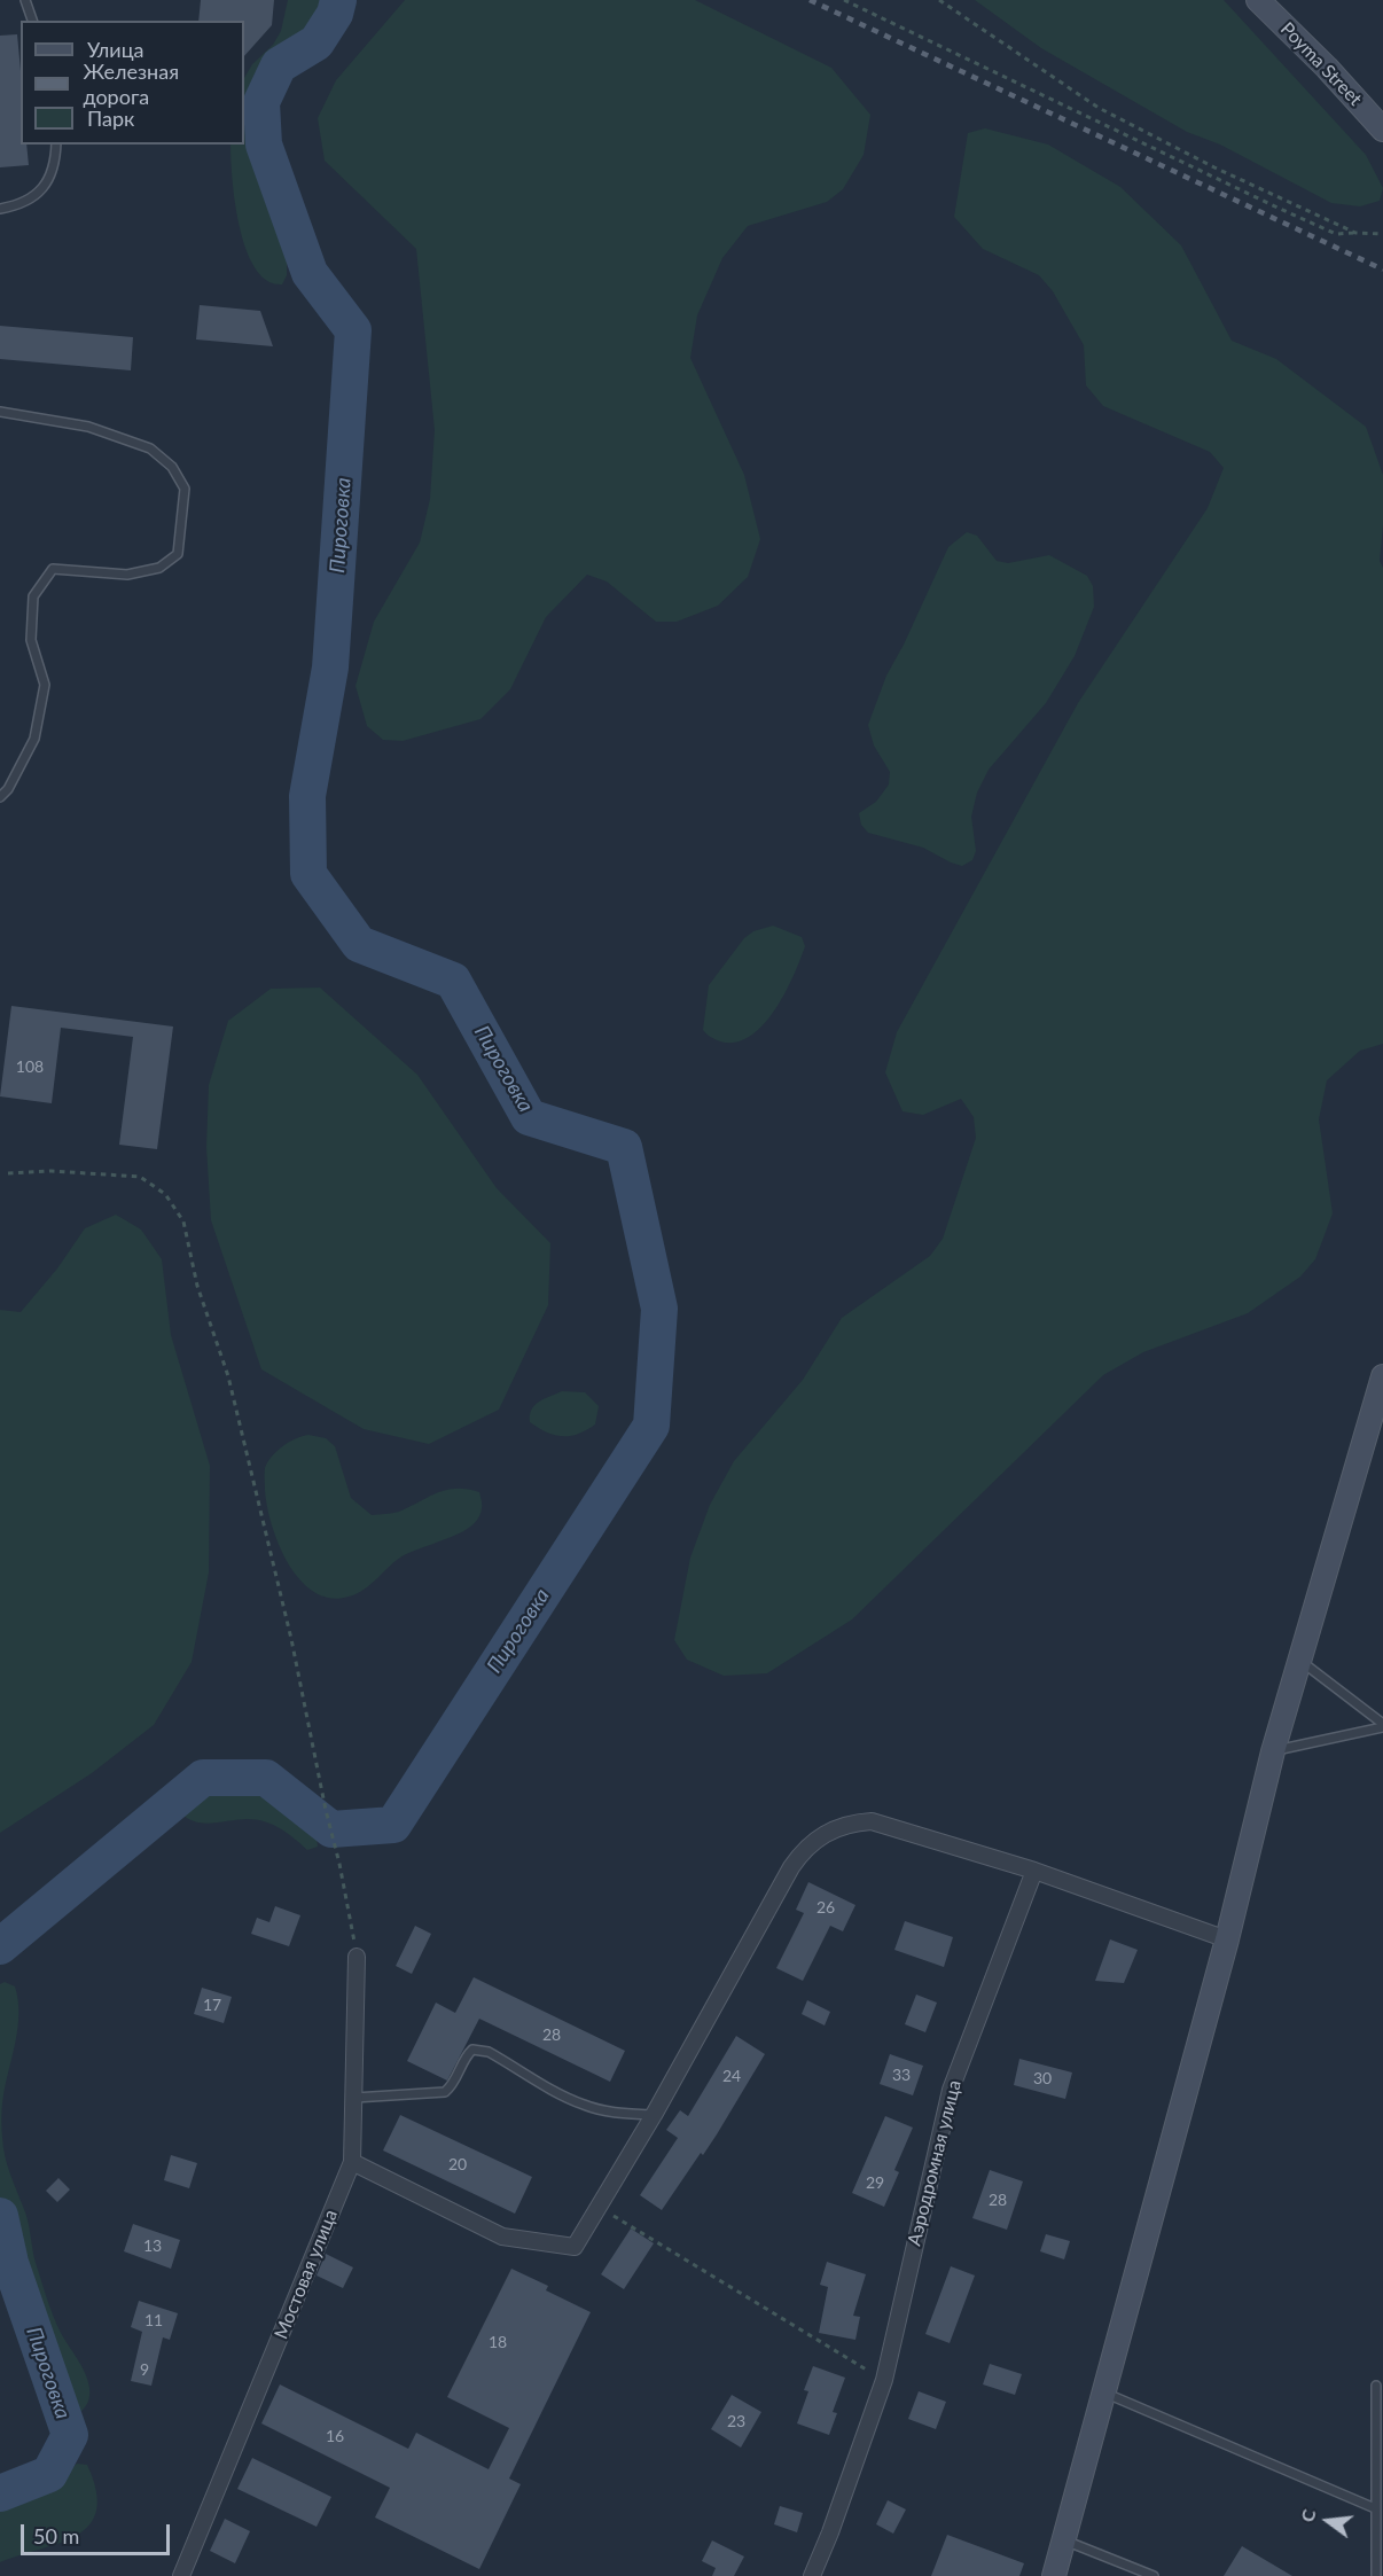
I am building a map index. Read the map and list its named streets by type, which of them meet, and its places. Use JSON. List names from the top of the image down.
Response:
{
  "streets": {
    "main road": ["Poyma Street"],
    "street": ["Аэродромная улица", "Мостовая улица"]
  },
  "water": ["Пироговка"],
  "house_numbers": [
    "108",
    "26",
    "17",
    "28",
    "33",
    "24",
    "30",
    "20",
    "29",
    "28",
    "13",
    "11",
    "18",
    "9",
    "23",
    "16"
  ],
  "legend": ["Улица", "Железная дорога", "Парк"],
  "scale_bar": "50 m",
  "north": "left"
}
